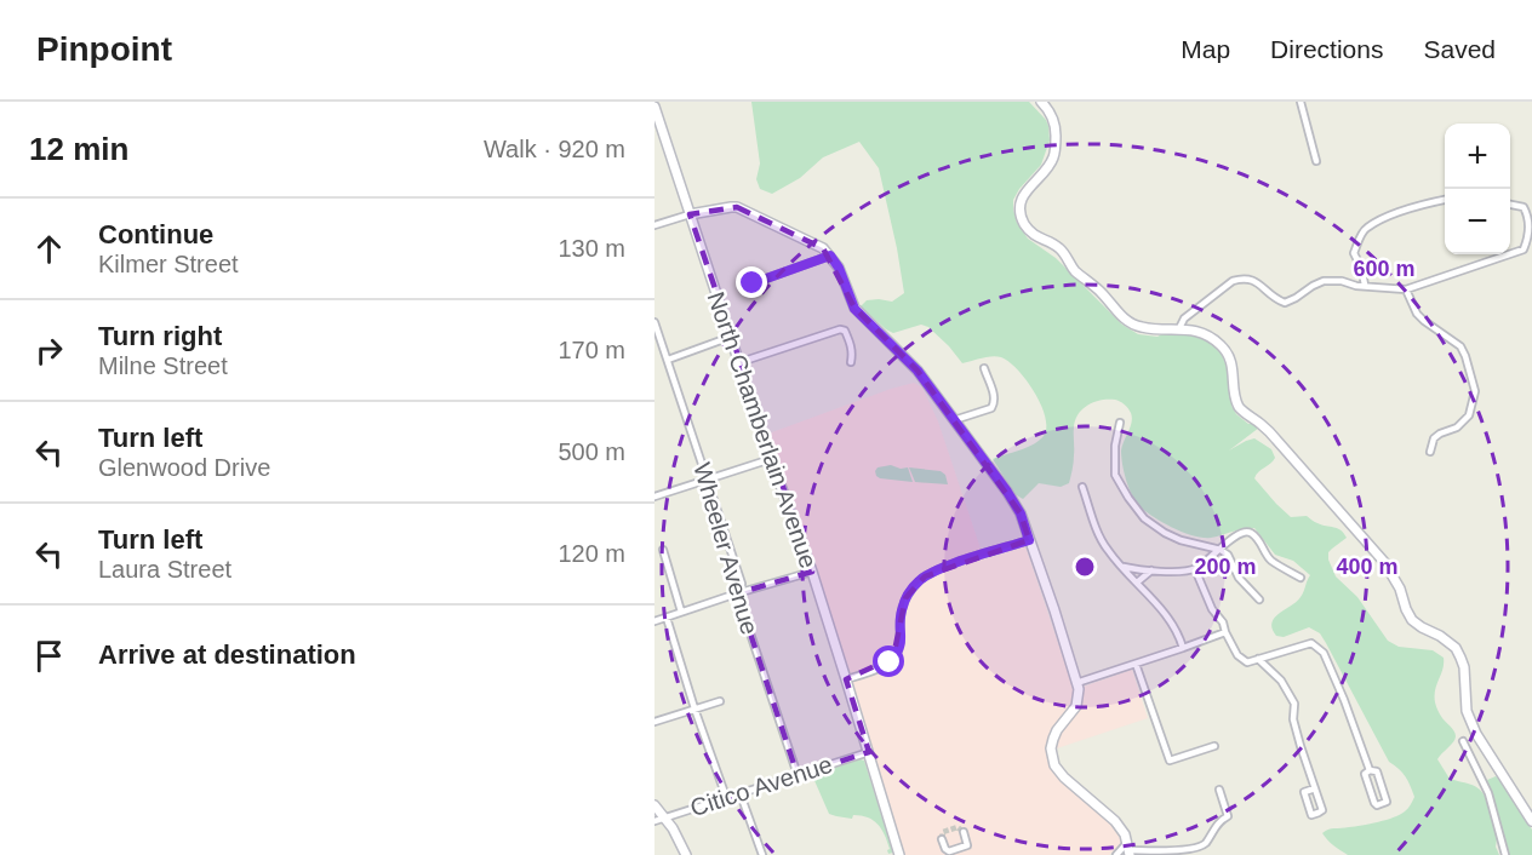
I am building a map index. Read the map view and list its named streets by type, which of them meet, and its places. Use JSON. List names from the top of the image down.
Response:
{
  "streets": {
    "street": ["North Chamberlain Avenue", "Wheeler Avenue", "Citico Avenue"]
  },
  "crossings": [
    ["North Chamberlain Avenue", "Citico Avenue"],
    ["Wheeler Avenue", "Citico Avenue"]
  ],
  "page": {
    "header": "Pinpoint",
    "nav": ["Map", "Directions", "Saved"],
    "heading": ["12 min", "Walk · 920 m"],
    "map_buttons": ["+", "−"],
    "list": [
      ["Continue", "Kilmer Street", "130 m"],
      ["Turn right", "Milne Street", "170 m"],
      ["Turn left", "Glenwood Drive", "500 m"],
      ["Turn left", "Laura Street", "120 m"],
      "Arrive at destination"
    ]
  },
  "rings": ["600 m", "200 m", "400 m"]
}
